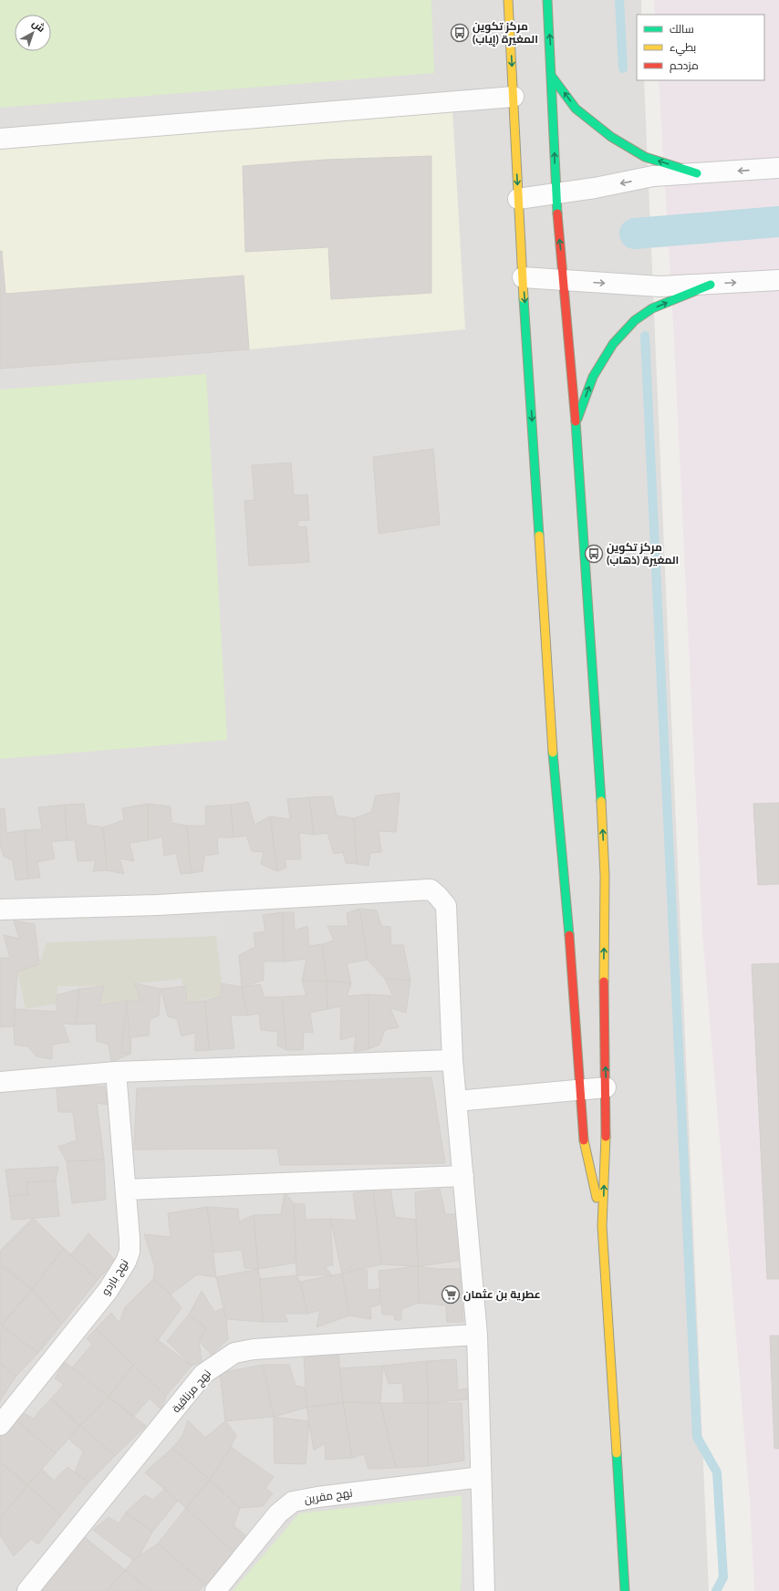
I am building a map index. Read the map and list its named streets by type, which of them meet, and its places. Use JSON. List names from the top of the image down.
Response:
{
  "streets": {
    "street": ["نهج باردو", "نهج مرناقية", "نهج مقرين"]
  },
  "places": {
    "bus stop": ["مركز تكوين المغيرة (إياب)", "مركز تكوين المغيرة (ذهاب)"],
    "supermarket": ["عطرية بن عثمان"]
  },
  "legend": ["سالك", "بطيء", "مزدحم"],
  "north": "top right"
}
